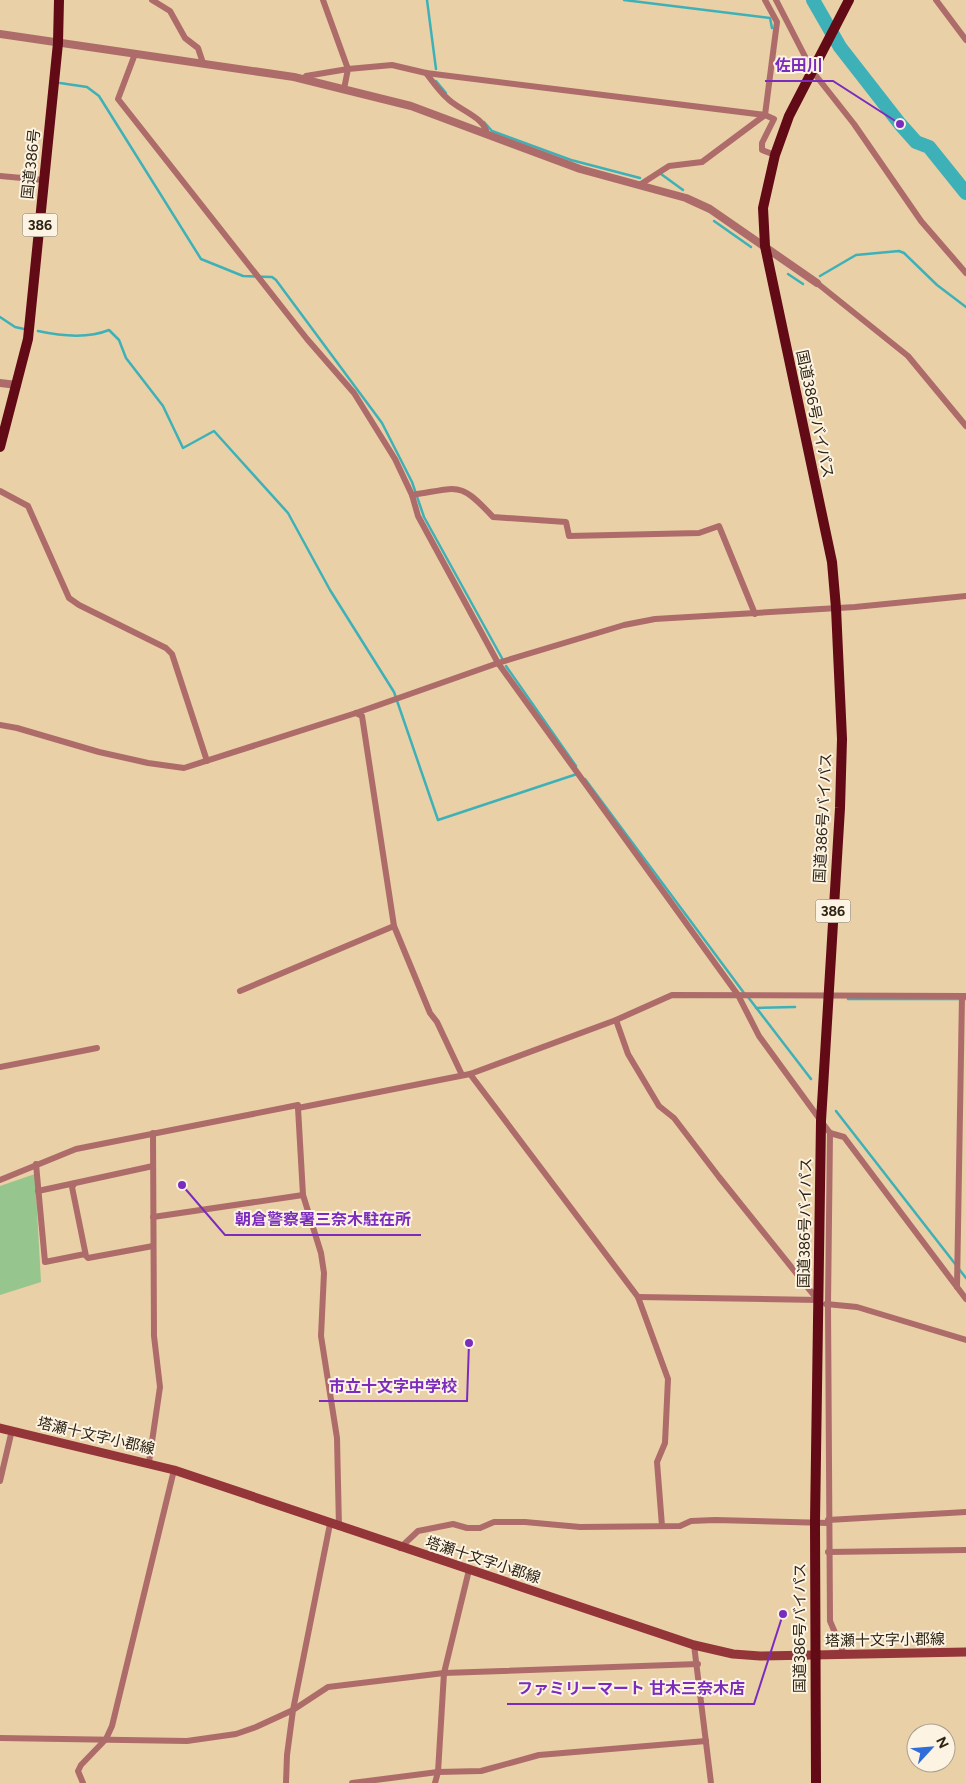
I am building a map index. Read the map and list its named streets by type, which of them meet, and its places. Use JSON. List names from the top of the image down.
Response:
{
  "streets": {
    "highway": ["国道386号", "386", "国道386号バイパス"],
    "main road": ["塔瀬十文字小郡線"]
  },
  "crossings": [
    ["国道386号バイパス", "塔瀬十文字小郡線"]
  ],
  "places": [
    "佐田川",
    "朝倉警察署三奈木駐在所",
    "市立十文字中学校",
    "ファミリーマート 甘木三奈木店"
  ],
  "north": "top right"
}
